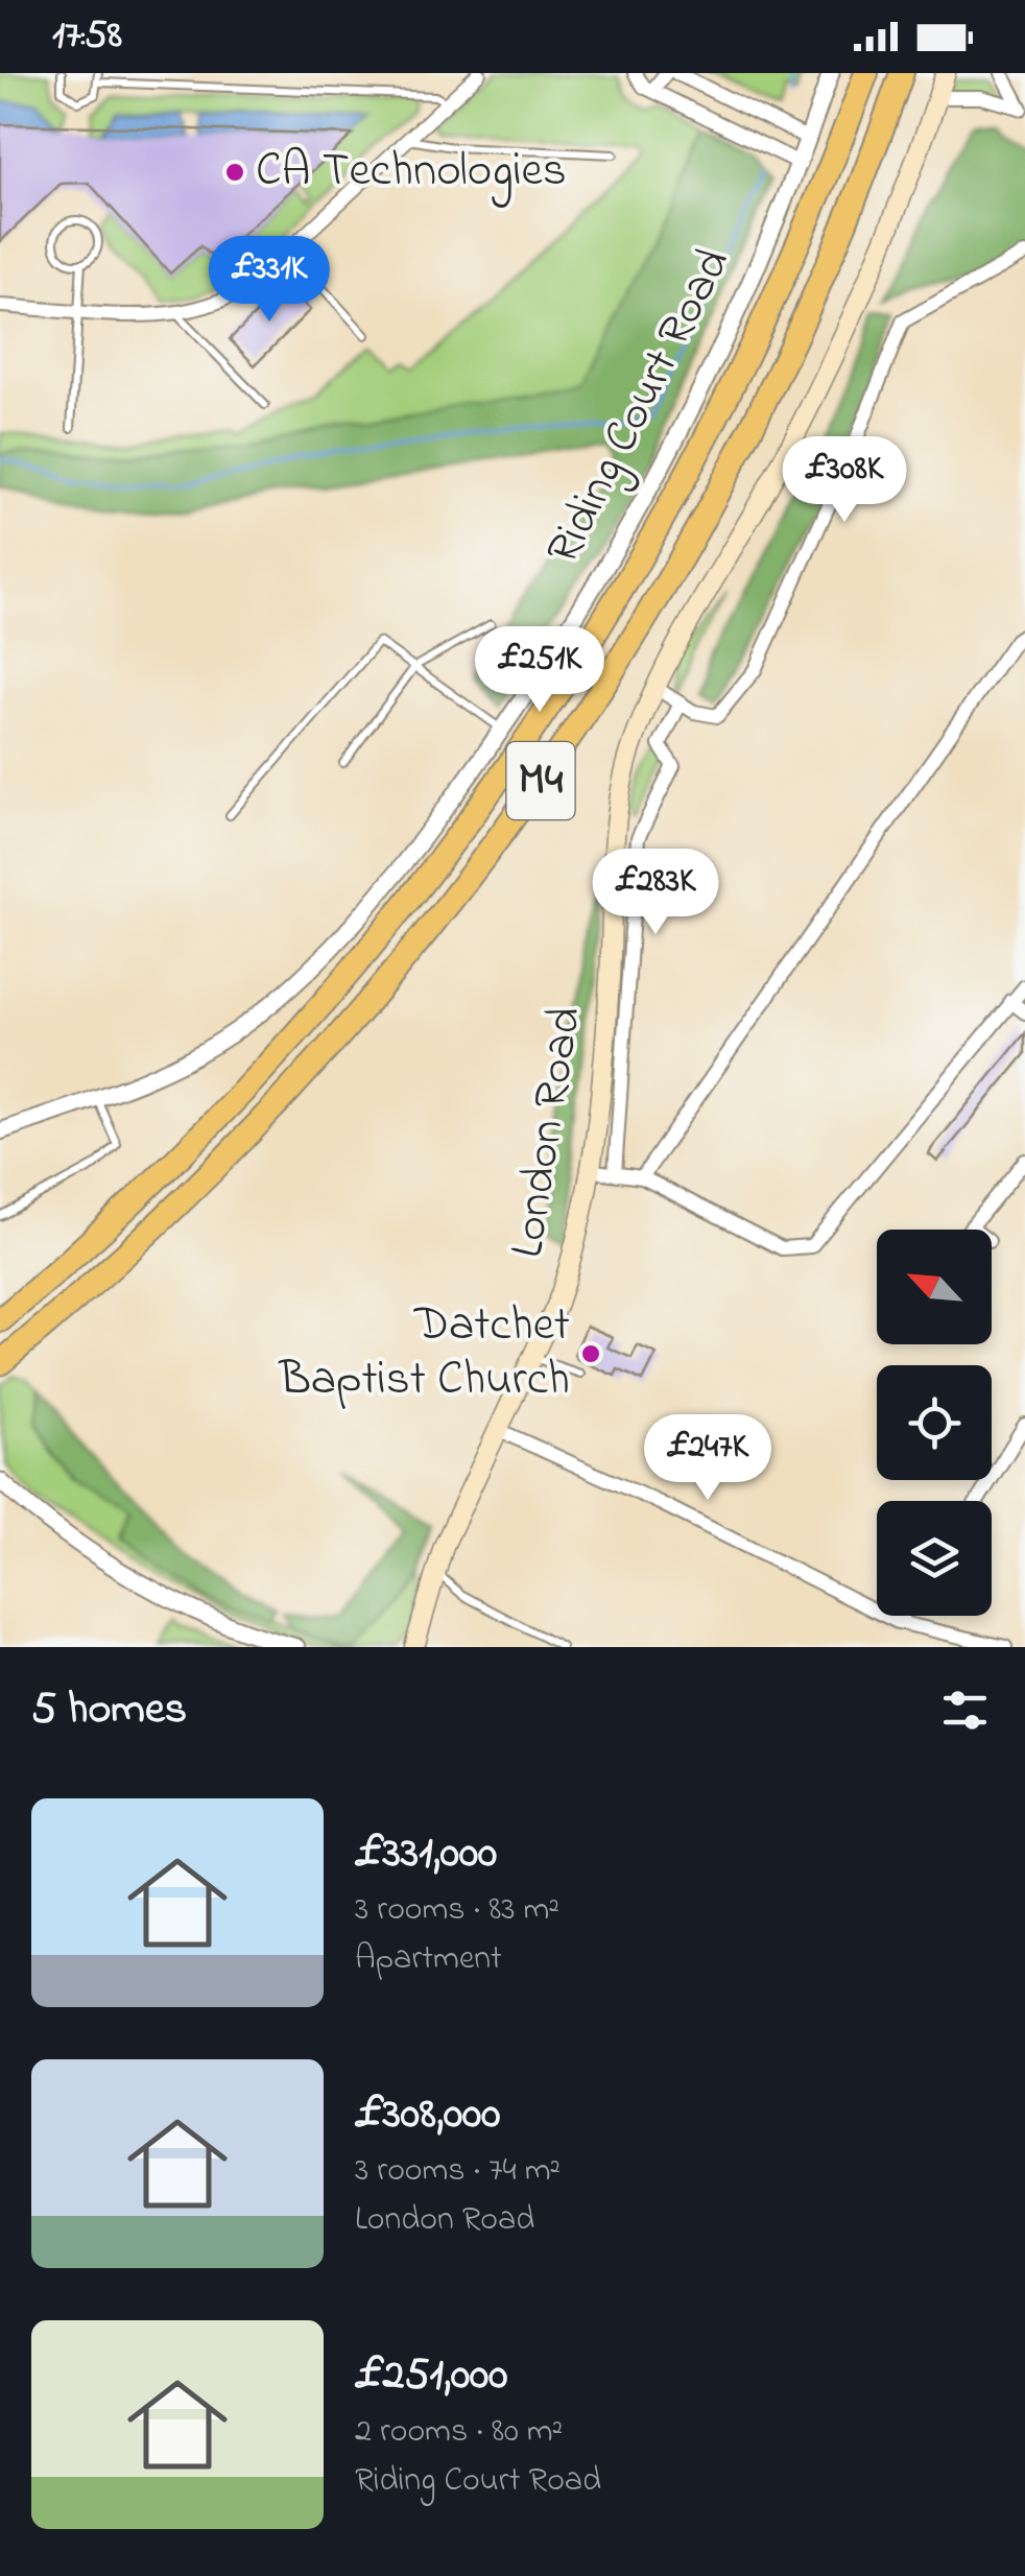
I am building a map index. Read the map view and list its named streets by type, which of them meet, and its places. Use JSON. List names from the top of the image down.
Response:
{
  "streets": {
    "highway": ["M4"],
    "main road": ["London Road"],
    "street": ["Riding Court Road"]
  },
  "places": ["CA Technologies", "Datchet Baptist Church"],
  "north": "top left",
  "page": {
    "status": "17:58",
    "price": [
      "£331K",
      "£308K",
      "£251K",
      "£283K",
      "£247K"
    ],
    "heading": "5 homes",
    "list": [
      {
        "name": "£331,000",
        "note": "3 rooms · 83 m² · Apartment"
      },
      {
        "name": "£308,000",
        "note": "3 rooms · 74 m² · London Road"
      },
      {
        "name": "£251,000",
        "note": "2 rooms · 80 m² · Riding Court Road"
      }
    ]
  }
}
